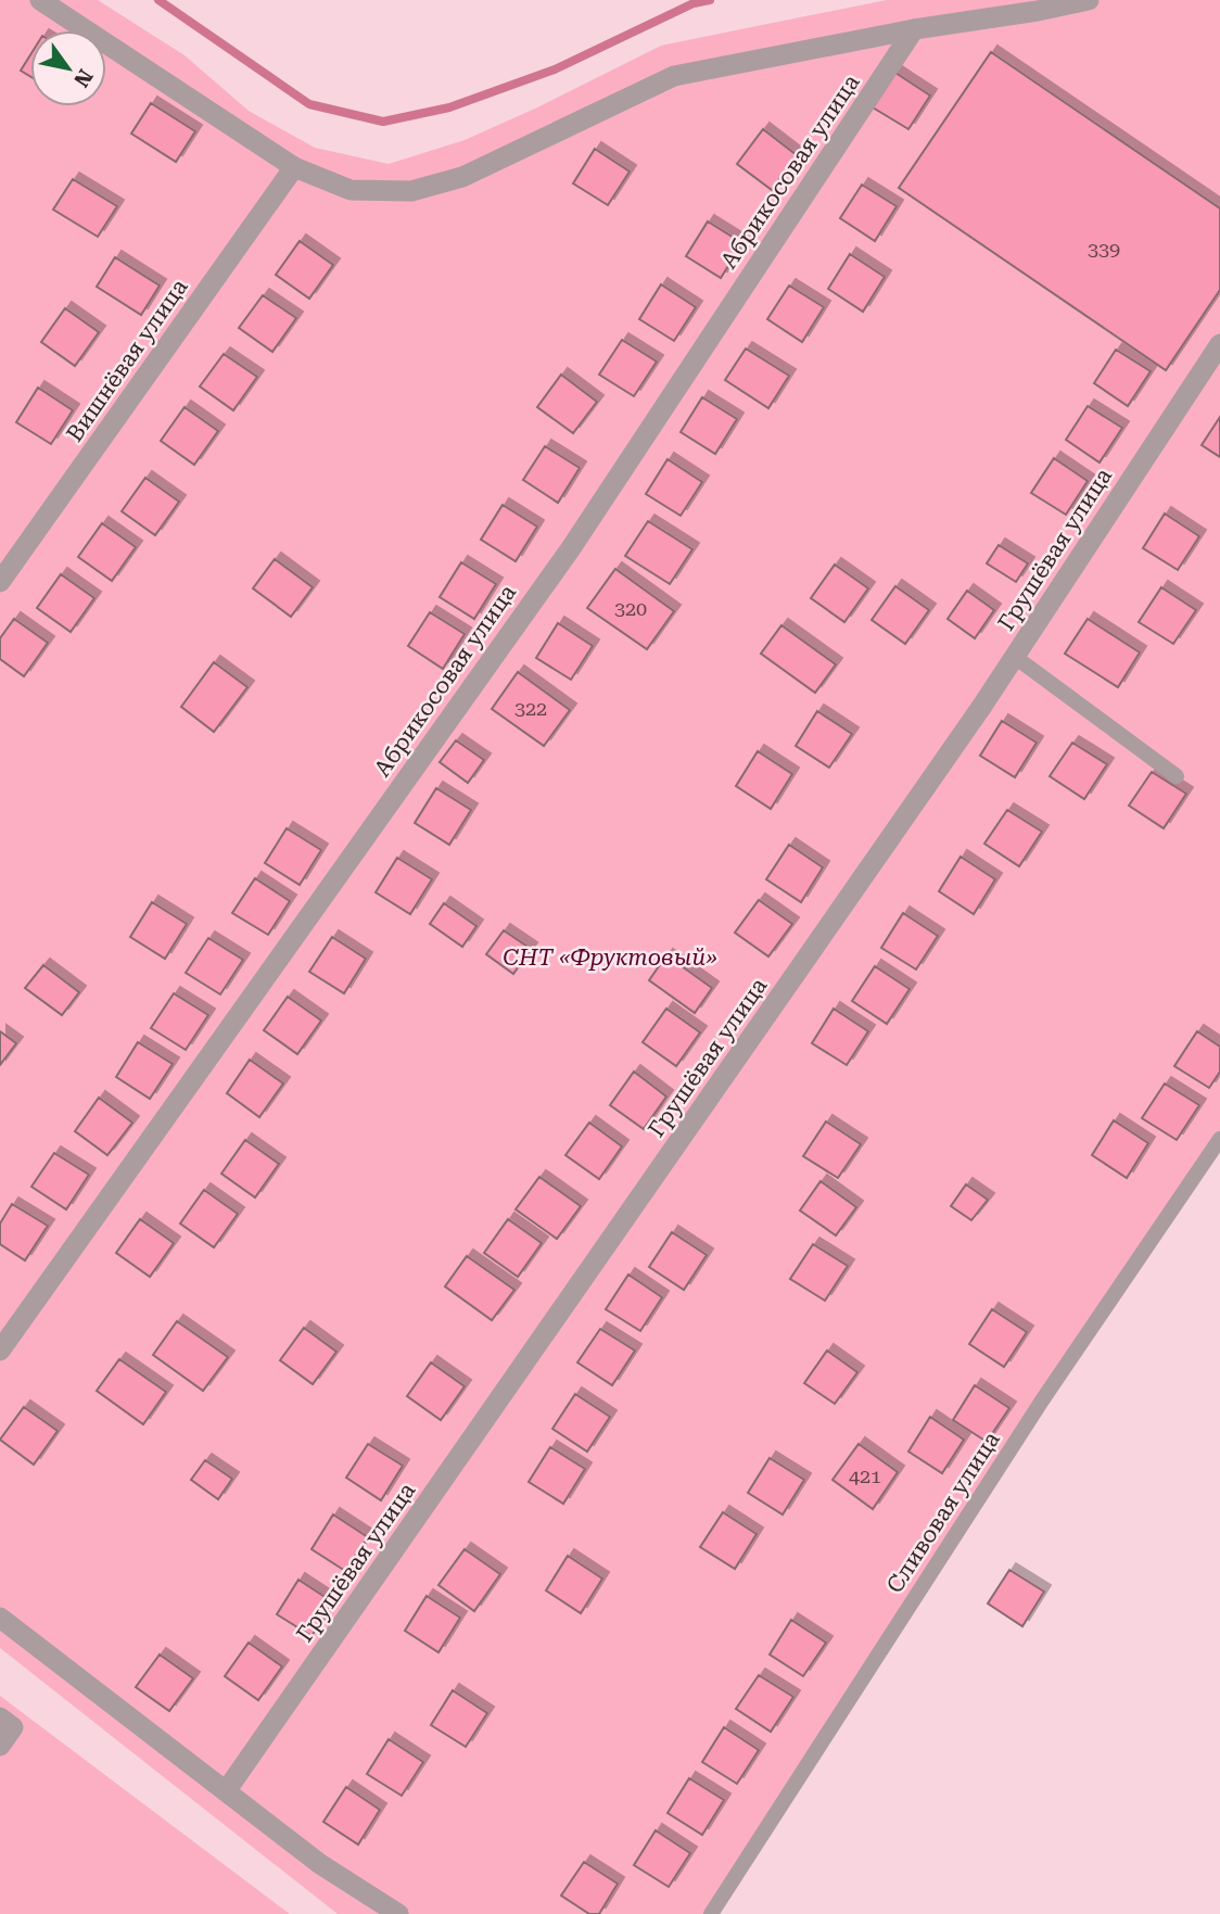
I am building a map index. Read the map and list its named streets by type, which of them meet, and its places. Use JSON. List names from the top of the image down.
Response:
{
  "streets": {
    "street": ["Абрикосовая улица", "Вишнёвая улица", "Грушёвая улица"],
    "lane": ["Сливовая улица"]
  },
  "parks": ["СНТ «Фруктовый»"],
  "house_numbers": [
    "339",
    "320",
    "322",
    "421"
  ],
  "north": "bottom right"
}
